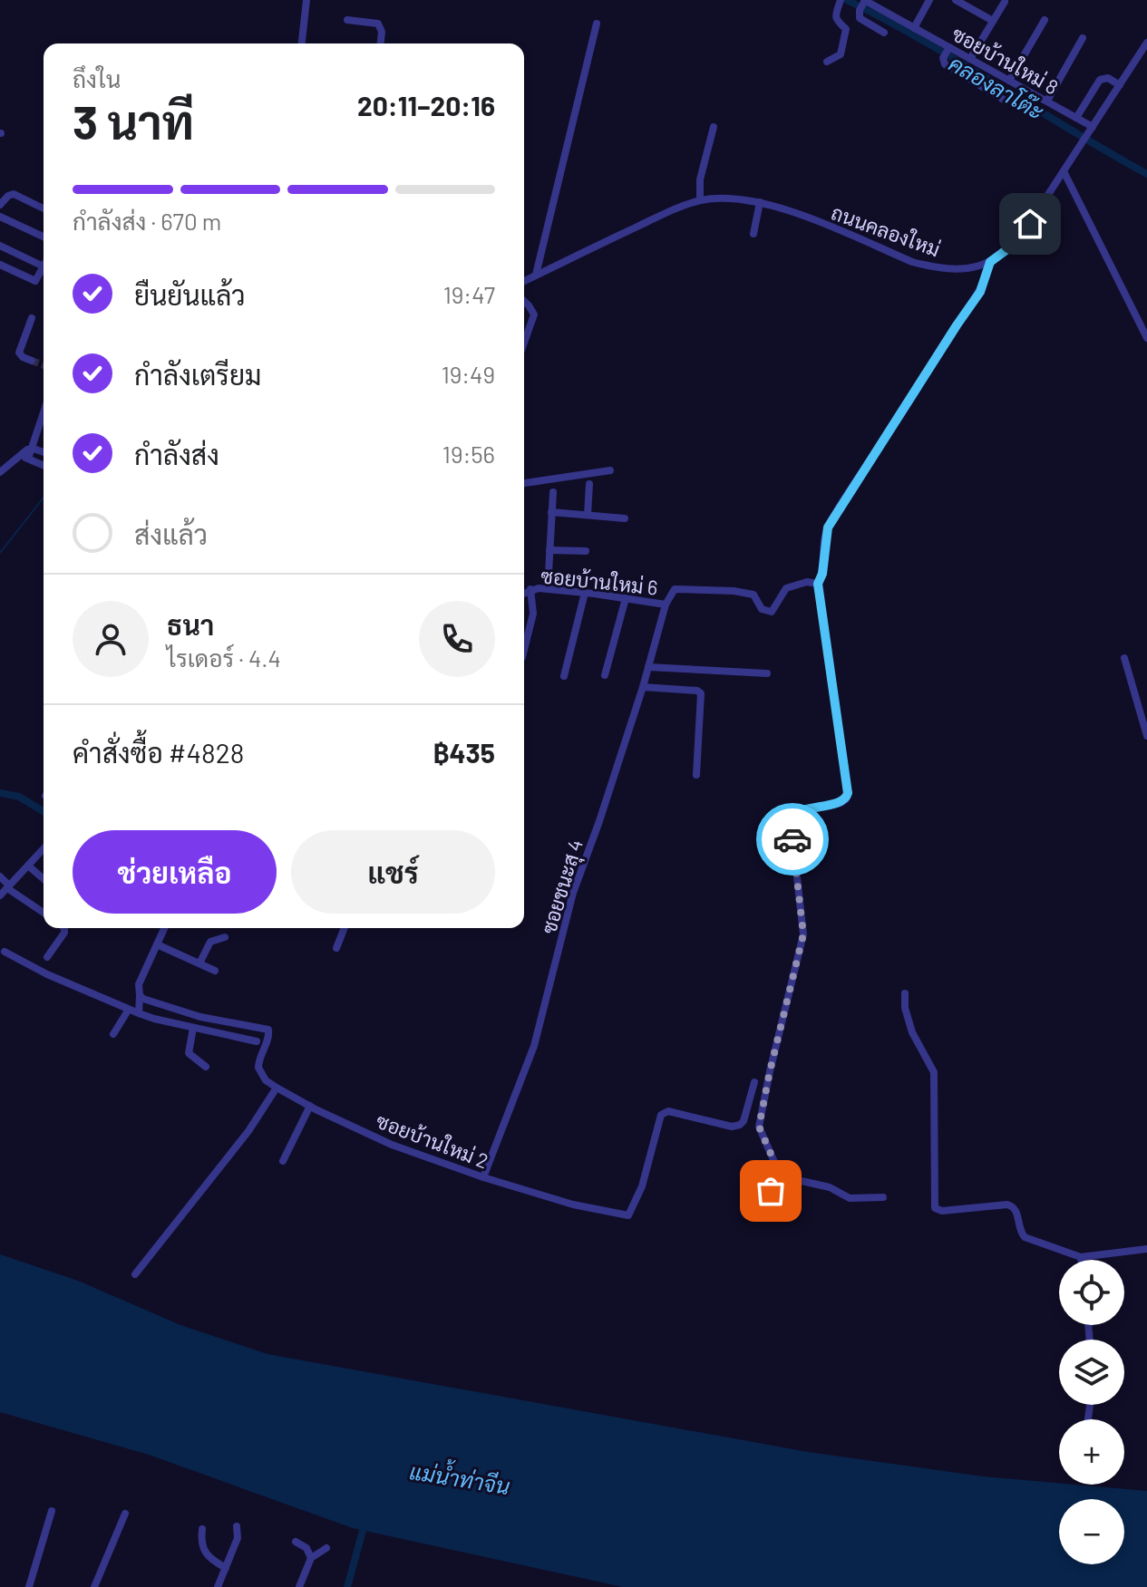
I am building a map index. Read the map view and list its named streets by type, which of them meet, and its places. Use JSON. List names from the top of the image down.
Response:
{
  "streets": {
    "street": [
      "ซอยบ้านใหม่ 8",
      "ถนนคลองใหม่",
      "ซอยบ้านใหม่ 6",
      "ซอยชนะสุ 4",
      "ซอยบ้านใหม่ 2"
    ]
  },
  "crossings": [
    ["ซอยบ้านใหม่ 8", "ถนนคลองใหม่"],
    ["ซอยบ้านใหม่ 6", "ซอยชนะสุ 4"],
    ["ซอยชนะสุ 4", "ซอยบ้านใหม่ 2"]
  ],
  "water": ["คลองลาโต๊ะ", "แม่น้ำท่าจีน"],
  "page": {
    "heading": ["3 นาที", "ถึงใน", "20:11–20:16"],
    "panel": [
      "ธนา",
      "ไรเดอร์ · 4.4",
      "คำสั่งซื้อ #4828",
      "฿435"
    ],
    "bar": "กำลังส่ง · 670 m",
    "list": [
      ["ยืนยันแล้ว", "19:47"],
      ["กำลังเตรียม", "19:49"],
      ["กำลังส่ง", "19:56"],
      "ส่งแล้ว"
    ],
    "buttons": ["ช่วยเหลือ", "แชร์"],
    "map_buttons": ["+", "−"]
  }
}
